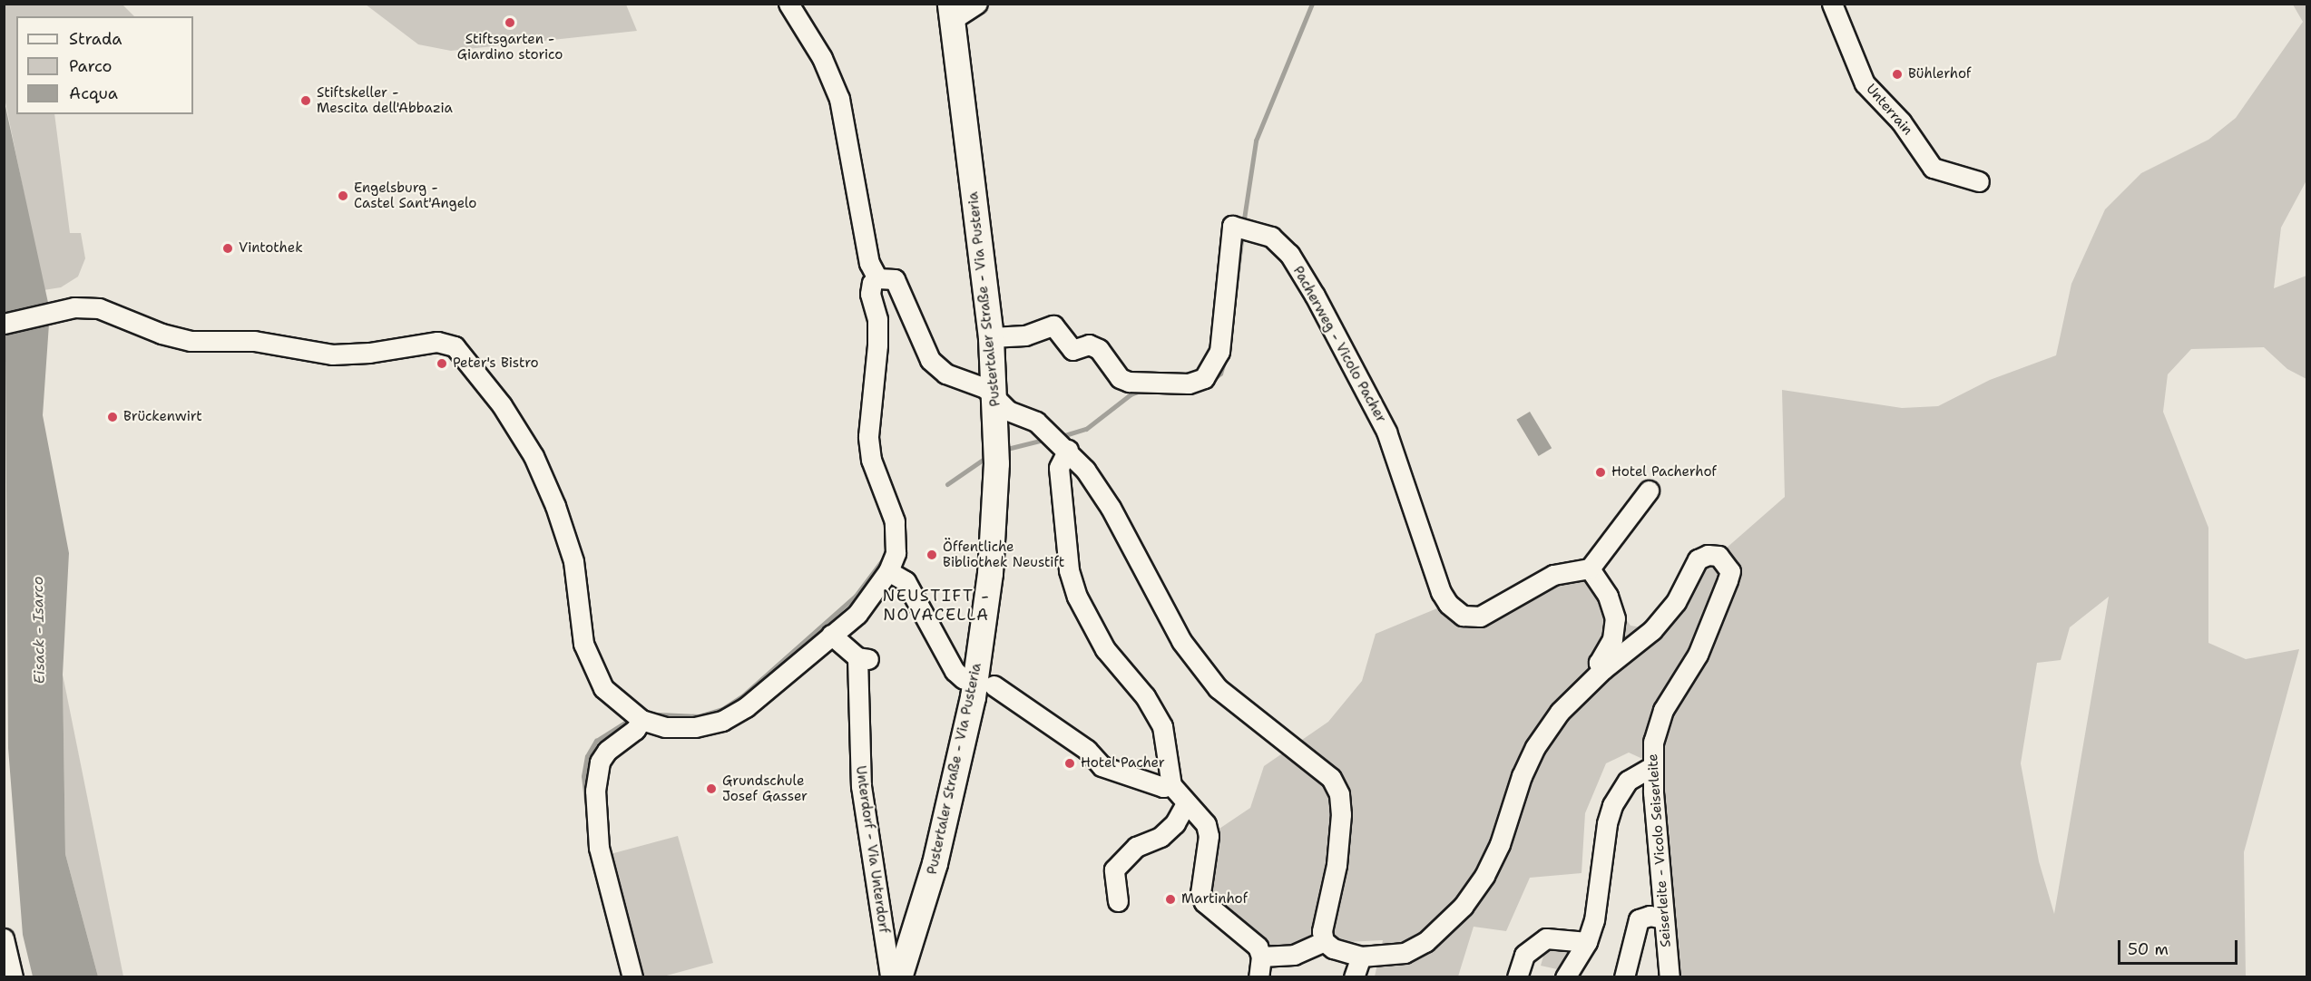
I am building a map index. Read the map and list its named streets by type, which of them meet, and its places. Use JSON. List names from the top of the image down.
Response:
{
  "streets": {
    "main road": ["Pustertaler Straße - Via Pusteria"],
    "street": [
      "Unterrain",
      "Pacherweg - Vicolo Pacher",
      "Unterdorf - Via Unterdorf",
      "Seiserleite - Vicolo Seiserleite"
    ]
  },
  "crossings": [
    ["Pustertaler Straße - Via Pusteria", "Pacherweg - Vicolo Pacher"]
  ],
  "districts": ["NEUSTIFT - NOVACELLA"],
  "water": ["Eisack - Isarco"],
  "places": [
    "Stiftsgarten - Giardino storico",
    "Bühlerhof",
    "Stiftskeller - Mescita dell'Abbazia",
    "Engelsburg - Castel Sant'Angelo",
    "Vintothek",
    "Peter's Bistro",
    "Brückenwirt",
    "Hotel Pacherhof",
    "Öffentliche Bibliothek Neustift",
    "Hotel Pacher",
    "Grundschule Josef Gasser",
    "Martinhof"
  ],
  "legend": ["Strada", "Parco", "Acqua"],
  "scale_bar": "50 m"
}
